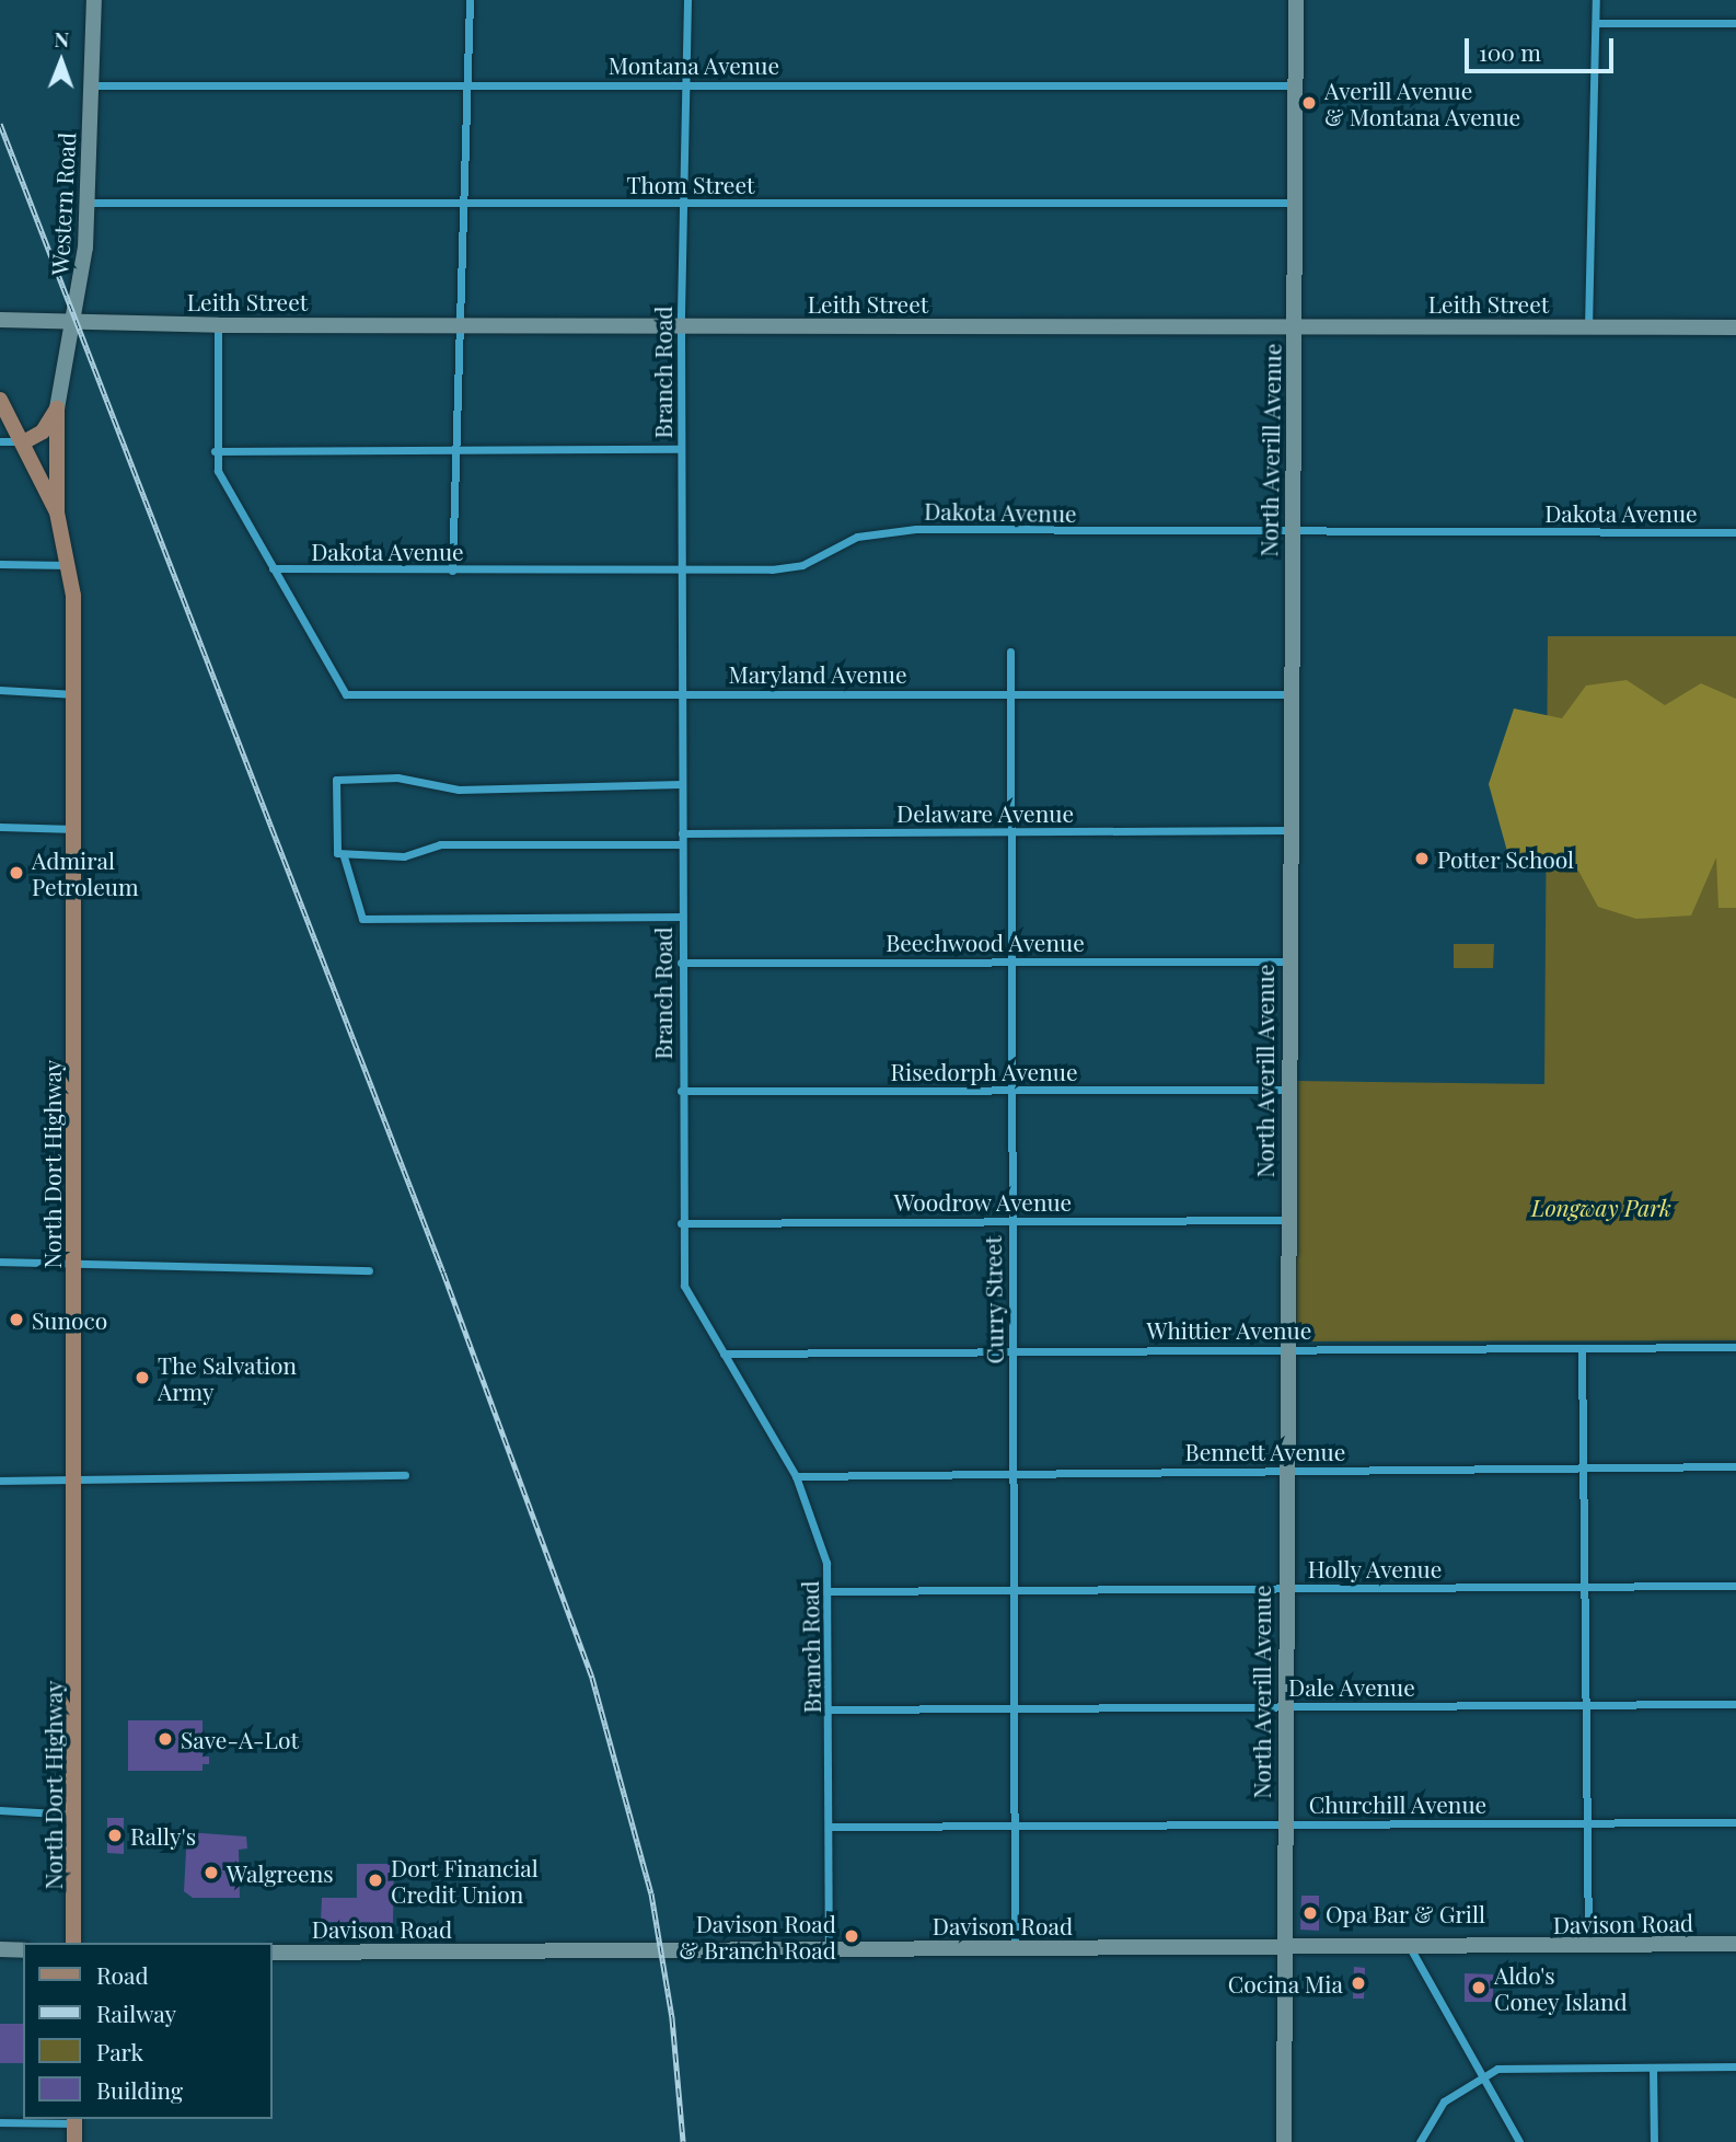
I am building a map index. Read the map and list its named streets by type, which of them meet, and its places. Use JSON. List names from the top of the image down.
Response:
{
  "streets": {
    "main road": ["North Dort Highway"],
    "street": [
      "Montana Avenue",
      "Thom Street",
      "Western Road",
      "Leith Street",
      "Branch Road",
      "North Averill Avenue",
      "Dakota Avenue",
      "Maryland Avenue",
      "Delaware Avenue",
      "Beechwood Avenue",
      "Risedorph Avenue",
      "Woodrow Avenue",
      "Curry Street",
      "Whittier Avenue",
      "Bennett Avenue",
      "Holly Avenue",
      "Dale Avenue",
      "Churchill Avenue",
      "Davison Road"
    ]
  },
  "crossings": [
    ["Montana Avenue", "Western Road"],
    ["Montana Avenue", "Branch Road"],
    ["Montana Avenue", "North Averill Avenue"],
    ["Thom Street", "Western Road"],
    ["Thom Street", "Branch Road"],
    ["Thom Street", "North Averill Avenue"],
    ["Western Road", "Leith Street"],
    ["Leith Street", "Branch Road"],
    ["Leith Street", "North Averill Avenue"],
    ["Branch Road", "Dakota Avenue"],
    ["Branch Road", "Maryland Avenue"],
    ["Branch Road", "Delaware Avenue"],
    ["Branch Road", "Beechwood Avenue"],
    ["Branch Road", "Risedorph Avenue"],
    ["Branch Road", "Woodrow Avenue"],
    ["Branch Road", "Whittier Avenue"],
    ["Branch Road", "Bennett Avenue"],
    ["Branch Road", "Holly Avenue"],
    ["Branch Road", "Dale Avenue"],
    ["Branch Road", "Churchill Avenue"],
    ["Branch Road", "Davison Road"],
    ["North Averill Avenue", "Dakota Avenue"],
    ["North Averill Avenue", "Maryland Avenue"],
    ["North Averill Avenue", "Delaware Avenue"],
    ["North Averill Avenue", "Beechwood Avenue"],
    ["North Averill Avenue", "Risedorph Avenue"],
    ["North Averill Avenue", "Woodrow Avenue"],
    ["North Averill Avenue", "Whittier Avenue"],
    ["North Averill Avenue", "Bennett Avenue"],
    ["North Averill Avenue", "Holly Avenue"],
    ["North Averill Avenue", "Dale Avenue"],
    ["North Averill Avenue", "Churchill Avenue"],
    ["North Averill Avenue", "Davison Road"],
    ["Dakota Avenue", "Maryland Avenue"],
    ["Maryland Avenue", "Curry Street"],
    ["Delaware Avenue", "Curry Street"],
    ["Beechwood Avenue", "Curry Street"],
    ["Risedorph Avenue", "Curry Street"],
    ["Woodrow Avenue", "Curry Street"],
    ["Curry Street", "Whittier Avenue"],
    ["Curry Street", "Bennett Avenue"],
    ["Curry Street", "Holly Avenue"],
    ["Curry Street", "Dale Avenue"],
    ["Curry Street", "Churchill Avenue"],
    ["Curry Street", "Davison Road"]
  ],
  "parks": ["Longway Park"],
  "places": [
    "Averill Avenue & Montana Avenue",
    "Potter School",
    "Admiral Petroleum",
    "Sunoco",
    "The Salvation Army",
    "Save-A-Lot",
    "Rally's",
    "Walgreens",
    "Dort Financial Credit Union",
    "Opa Bar & Grill",
    "Davison Road & Branch Road",
    "Cocina Mia",
    "Aldo's Coney Island"
  ],
  "legend": [
    "Road",
    "Railway",
    "Park",
    "Building"
  ],
  "scale_bar": "100 m",
  "north": "top"
}
